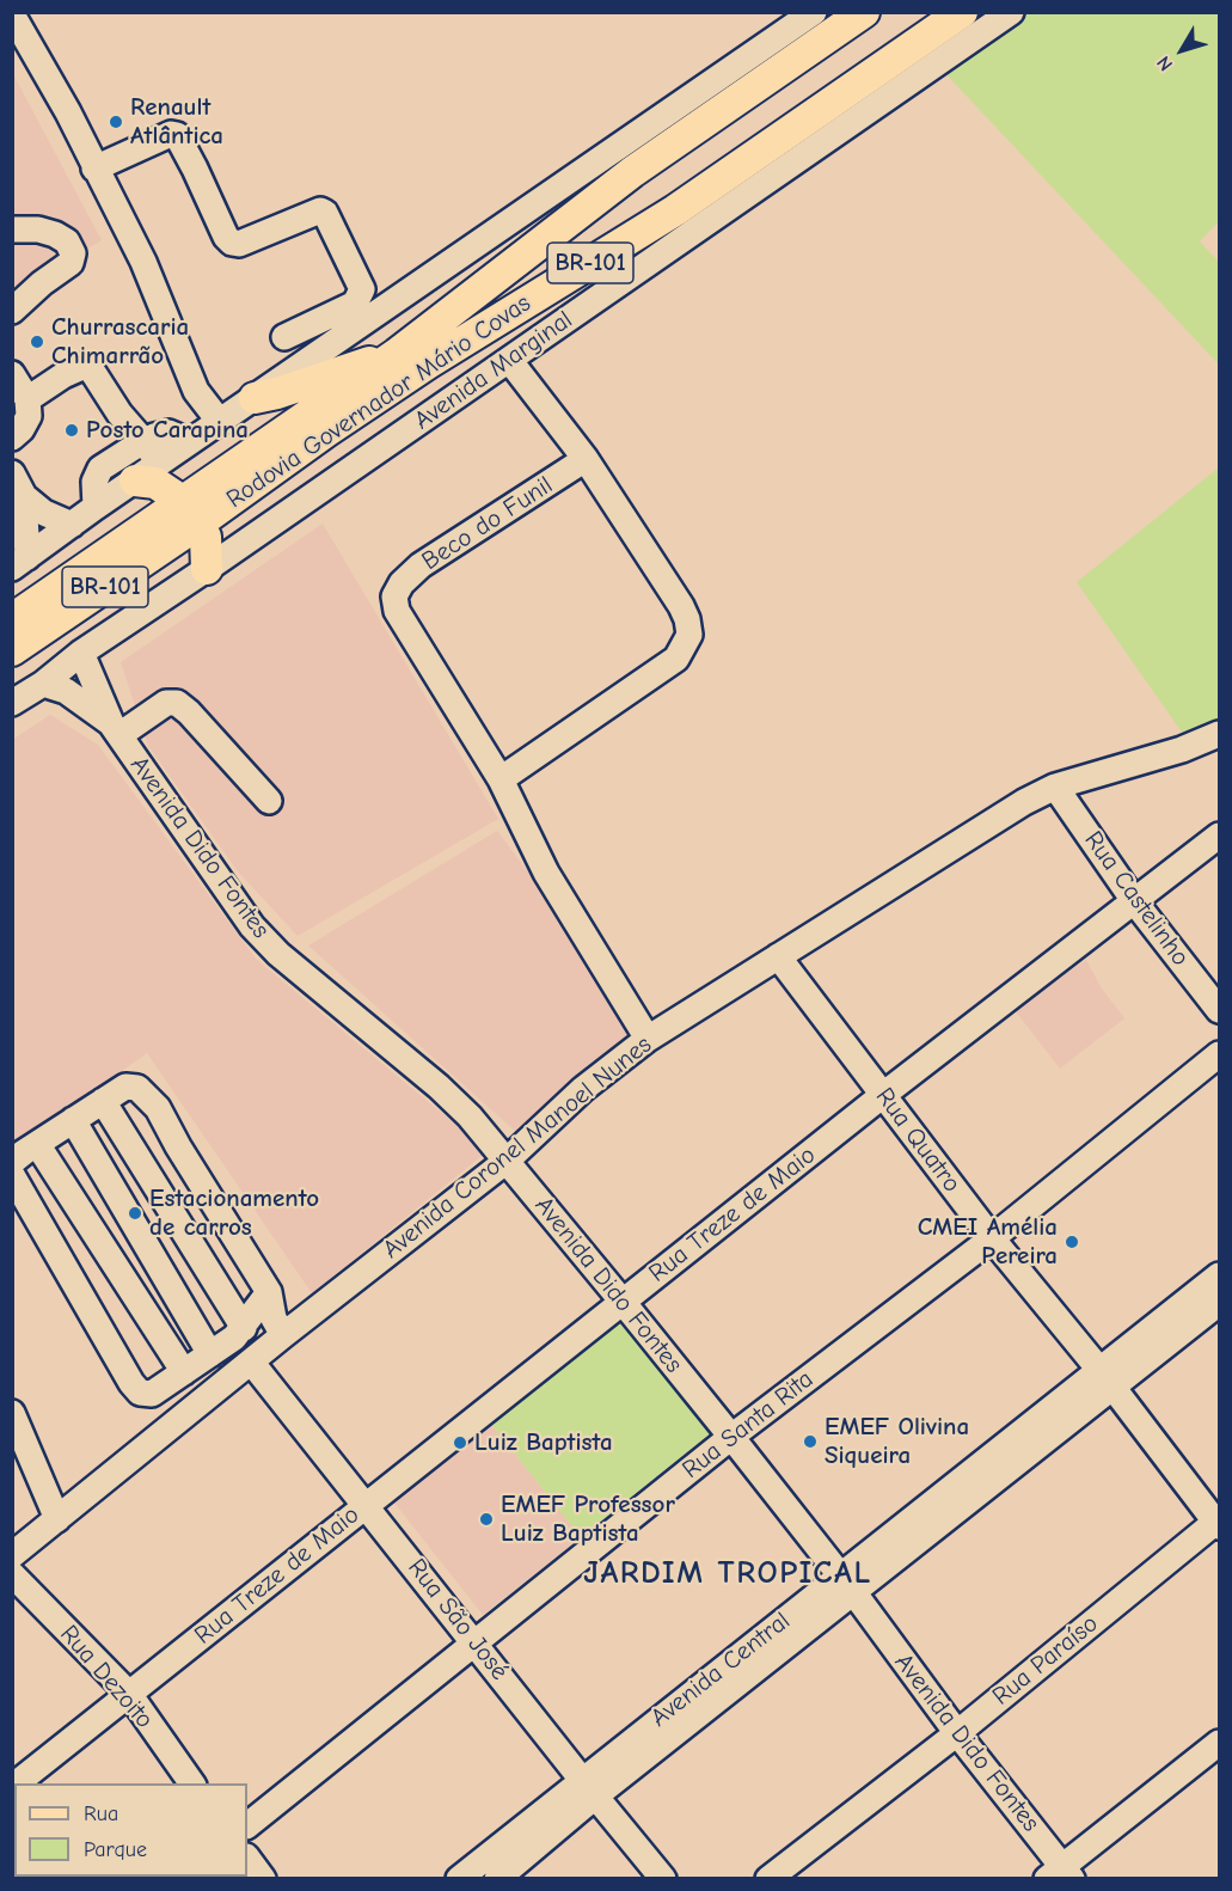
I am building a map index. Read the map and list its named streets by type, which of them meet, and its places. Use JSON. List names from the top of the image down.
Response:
{
  "streets": {
    "main road": ["BR-101", "Rodovia Governador Mário Covas"],
    "street": [
      "Avenida Marginal",
      "Beco do Funil",
      "Avenida Dido Fontes",
      "Rua Castelinho",
      "Rua Quatro",
      "Avenida Coronel Manoel Nunes",
      "Rua Treze de Maio",
      "Rua Santa Rita",
      "Rua São José",
      "Rua Paraíso",
      "Avenida Central",
      "Rua Dezoito"
    ]
  },
  "crossings": [
    ["Avenida Marginal", "Avenida Dido Fontes"],
    ["Beco do Funil", "Avenida Coronel Manoel Nunes"],
    ["Avenida Dido Fontes", "Avenida Coronel Manoel Nunes"],
    ["Avenida Dido Fontes", "Rua Treze de Maio"],
    ["Avenida Dido Fontes", "Rua Santa Rita"],
    ["Avenida Dido Fontes", "Rua Paraíso"],
    ["Avenida Dido Fontes", "Avenida Central"],
    ["Rua Castelinho", "Avenida Coronel Manoel Nunes"],
    ["Rua Castelinho", "Rua Treze de Maio"],
    ["Rua Quatro", "Avenida Coronel Manoel Nunes"],
    ["Rua Quatro", "Rua Treze de Maio"],
    ["Rua Quatro", "Rua Santa Rita"],
    ["Rua Quatro", "Rua Paraíso"],
    ["Rua Quatro", "Avenida Central"],
    ["Avenida Coronel Manoel Nunes", "Rua São José"],
    ["Avenida Coronel Manoel Nunes", "Rua Dezoito"],
    ["Rua Treze de Maio", "Rua São José"],
    ["Rua Treze de Maio", "Rua Dezoito"],
    ["Rua Santa Rita", "Rua São José"],
    ["Rua São José", "Avenida Central"]
  ],
  "districts": ["JARDIM TROPICAL"],
  "places": [
    "Renault Atlântica",
    "Churrascaria Chimarrão",
    "Posto Carapina",
    "Estacionamento de carros",
    "CMEI Amélia Pereira",
    "EMEF Olivina Siqueira",
    "Luiz Baptista",
    "EMEF Professor Luiz Baptista"
  ],
  "legend": ["Rua", "Parque"],
  "north": "bottom left"
}
